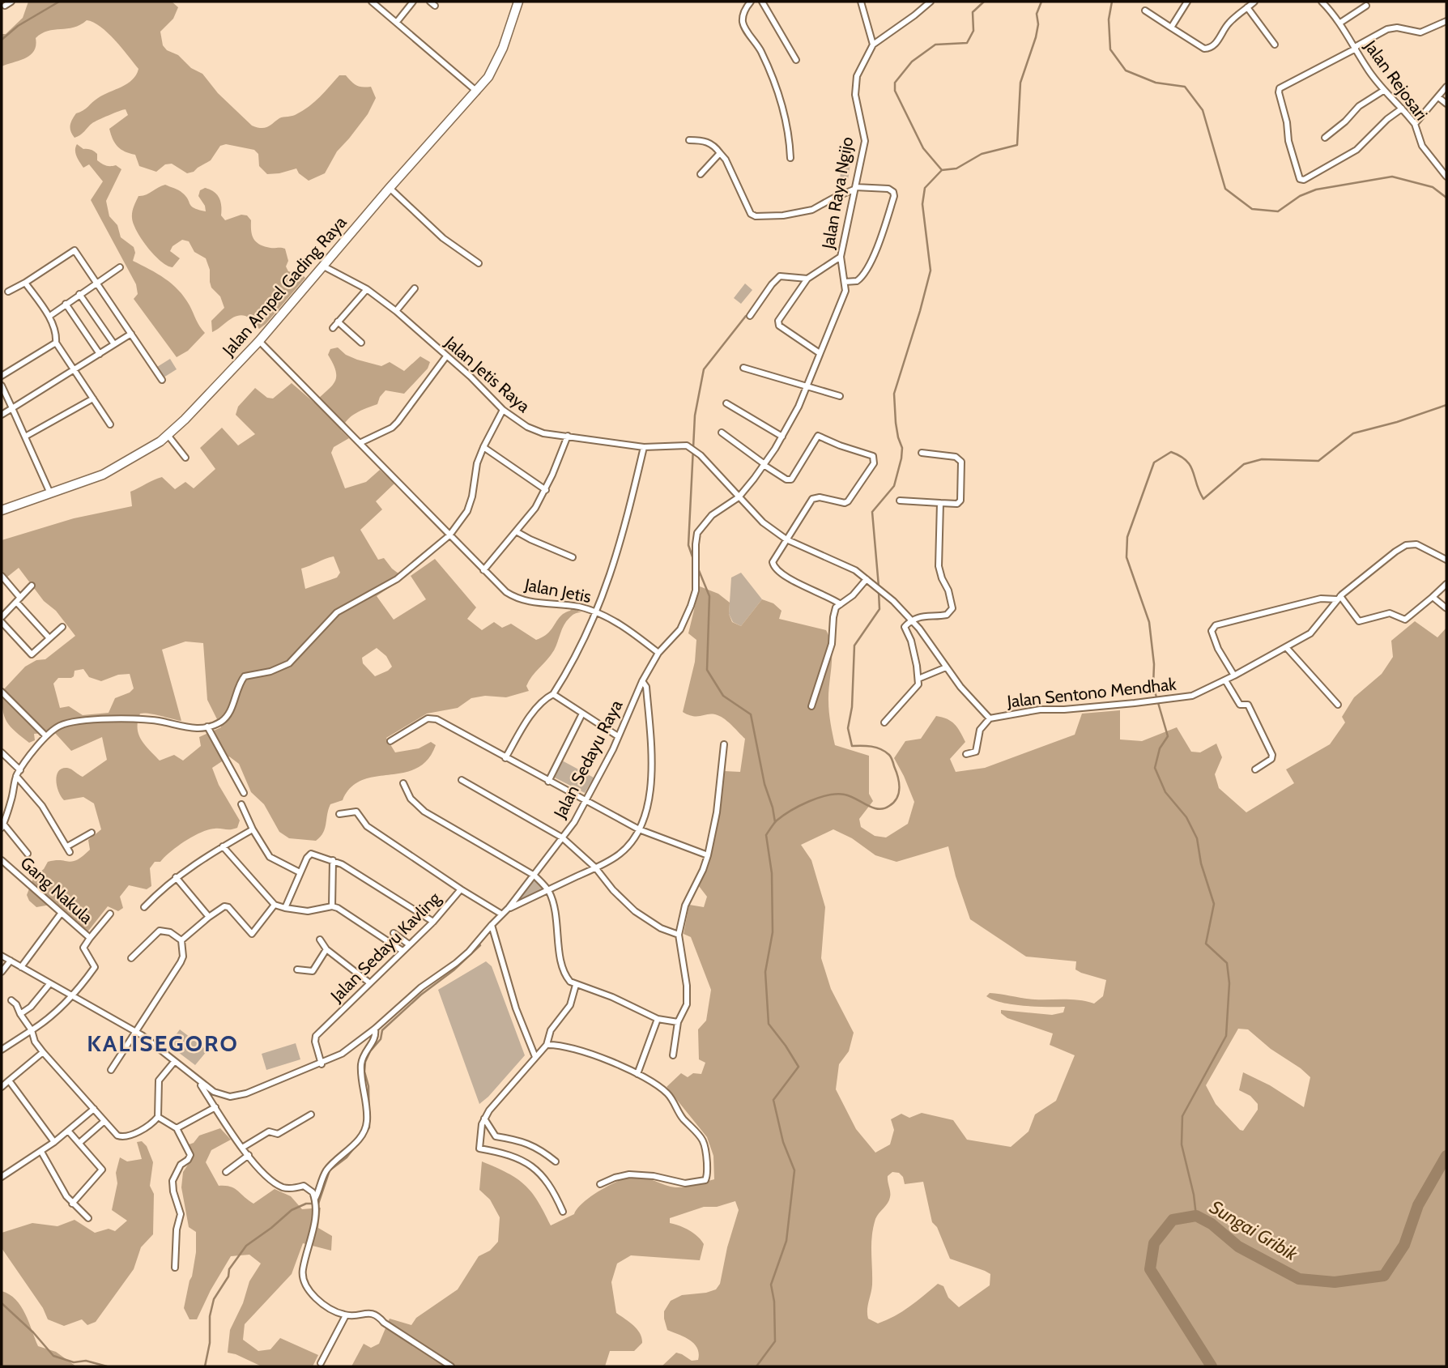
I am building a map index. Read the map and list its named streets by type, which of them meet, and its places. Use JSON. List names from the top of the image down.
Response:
{
  "streets": {
    "main road": ["Jalan Ampel Gading Raya"],
    "street": [
      "Jalan Rejosari",
      "Jalan Raya Ngijo",
      "Jalan Jetis Raya",
      "Jalan Jetis",
      "Jalan Sentono Mendhak",
      "Jalan Sedayu Raya",
      "Gang Nakula",
      "Jalan Sedayu Kavling"
    ]
  },
  "crossings": [
    ["Jalan Raya Ngijo", "Jalan Jetis Raya"],
    ["Jalan Raya Ngijo", "Jalan Sedayu Raya"],
    ["Jalan Ampel Gading Raya", "Jalan Jetis Raya"],
    ["Jalan Ampel Gading Raya", "Jalan Jetis"],
    ["Jalan Jetis Raya", "Jalan Sentono Mendhak"],
    ["Jalan Jetis Raya", "Jalan Sedayu Raya"],
    ["Jalan Jetis", "Jalan Sedayu Raya"],
    ["Jalan Sedayu Raya", "Jalan Sedayu Kavling"]
  ],
  "districts": ["KALISEGORO"],
  "water": ["Sungai Gribik"]
}
